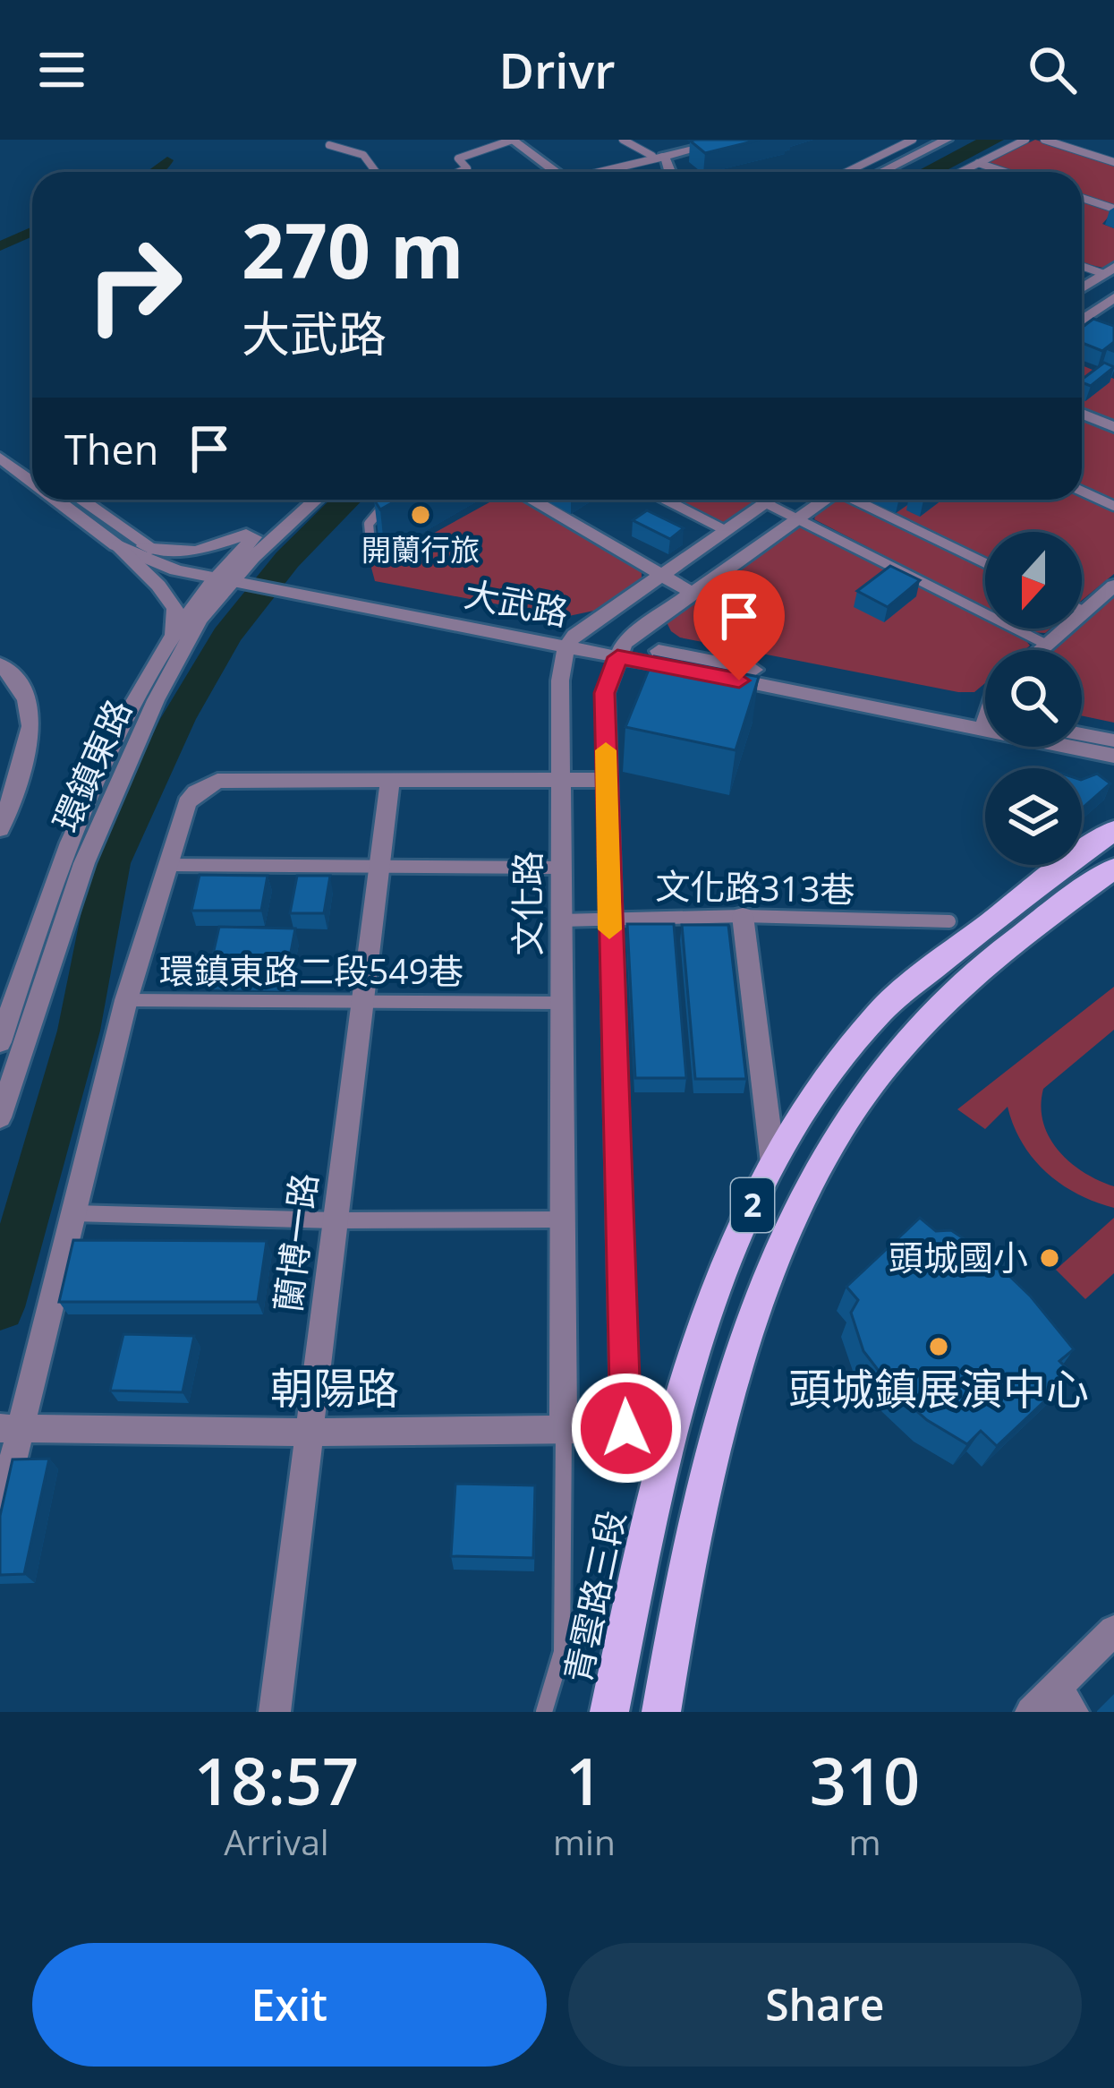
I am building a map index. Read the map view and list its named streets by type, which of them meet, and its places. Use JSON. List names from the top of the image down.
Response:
{
  "streets": {
    "main road": ["2", "青雲路三段"],
    "street": [
      "大武路",
      "環鎮東路",
      "文化路",
      "蘭博一路",
      "朝陽路"
    ],
    "lane": ["文化路313巷", "環鎮東路二段549巷"]
  },
  "crossings": [
    ["大武路", "環鎮東路"],
    ["大武路", "文化路"],
    ["文化路313巷", "文化路"],
    ["文化路", "環鎮東路二段549巷"],
    ["文化路", "朝陽路"],
    ["環鎮東路二段549巷", "蘭博一路"],
    ["蘭博一路", "朝陽路"],
    ["朝陽路", "青雲路三段"]
  ],
  "places": ["開蘭行旅", "頭城國小", "頭城鎮展演中心"],
  "north": "bottom",
  "page": {
    "header": "Drivr",
    "turn": ["270 m", "大武路"],
    "then": "Then",
    "eta": [
      "18:57",
      "Arrival",
      "1",
      "min",
      "310",
      "m"
    ],
    "buttons": ["Exit", "Share"]
  }
}
